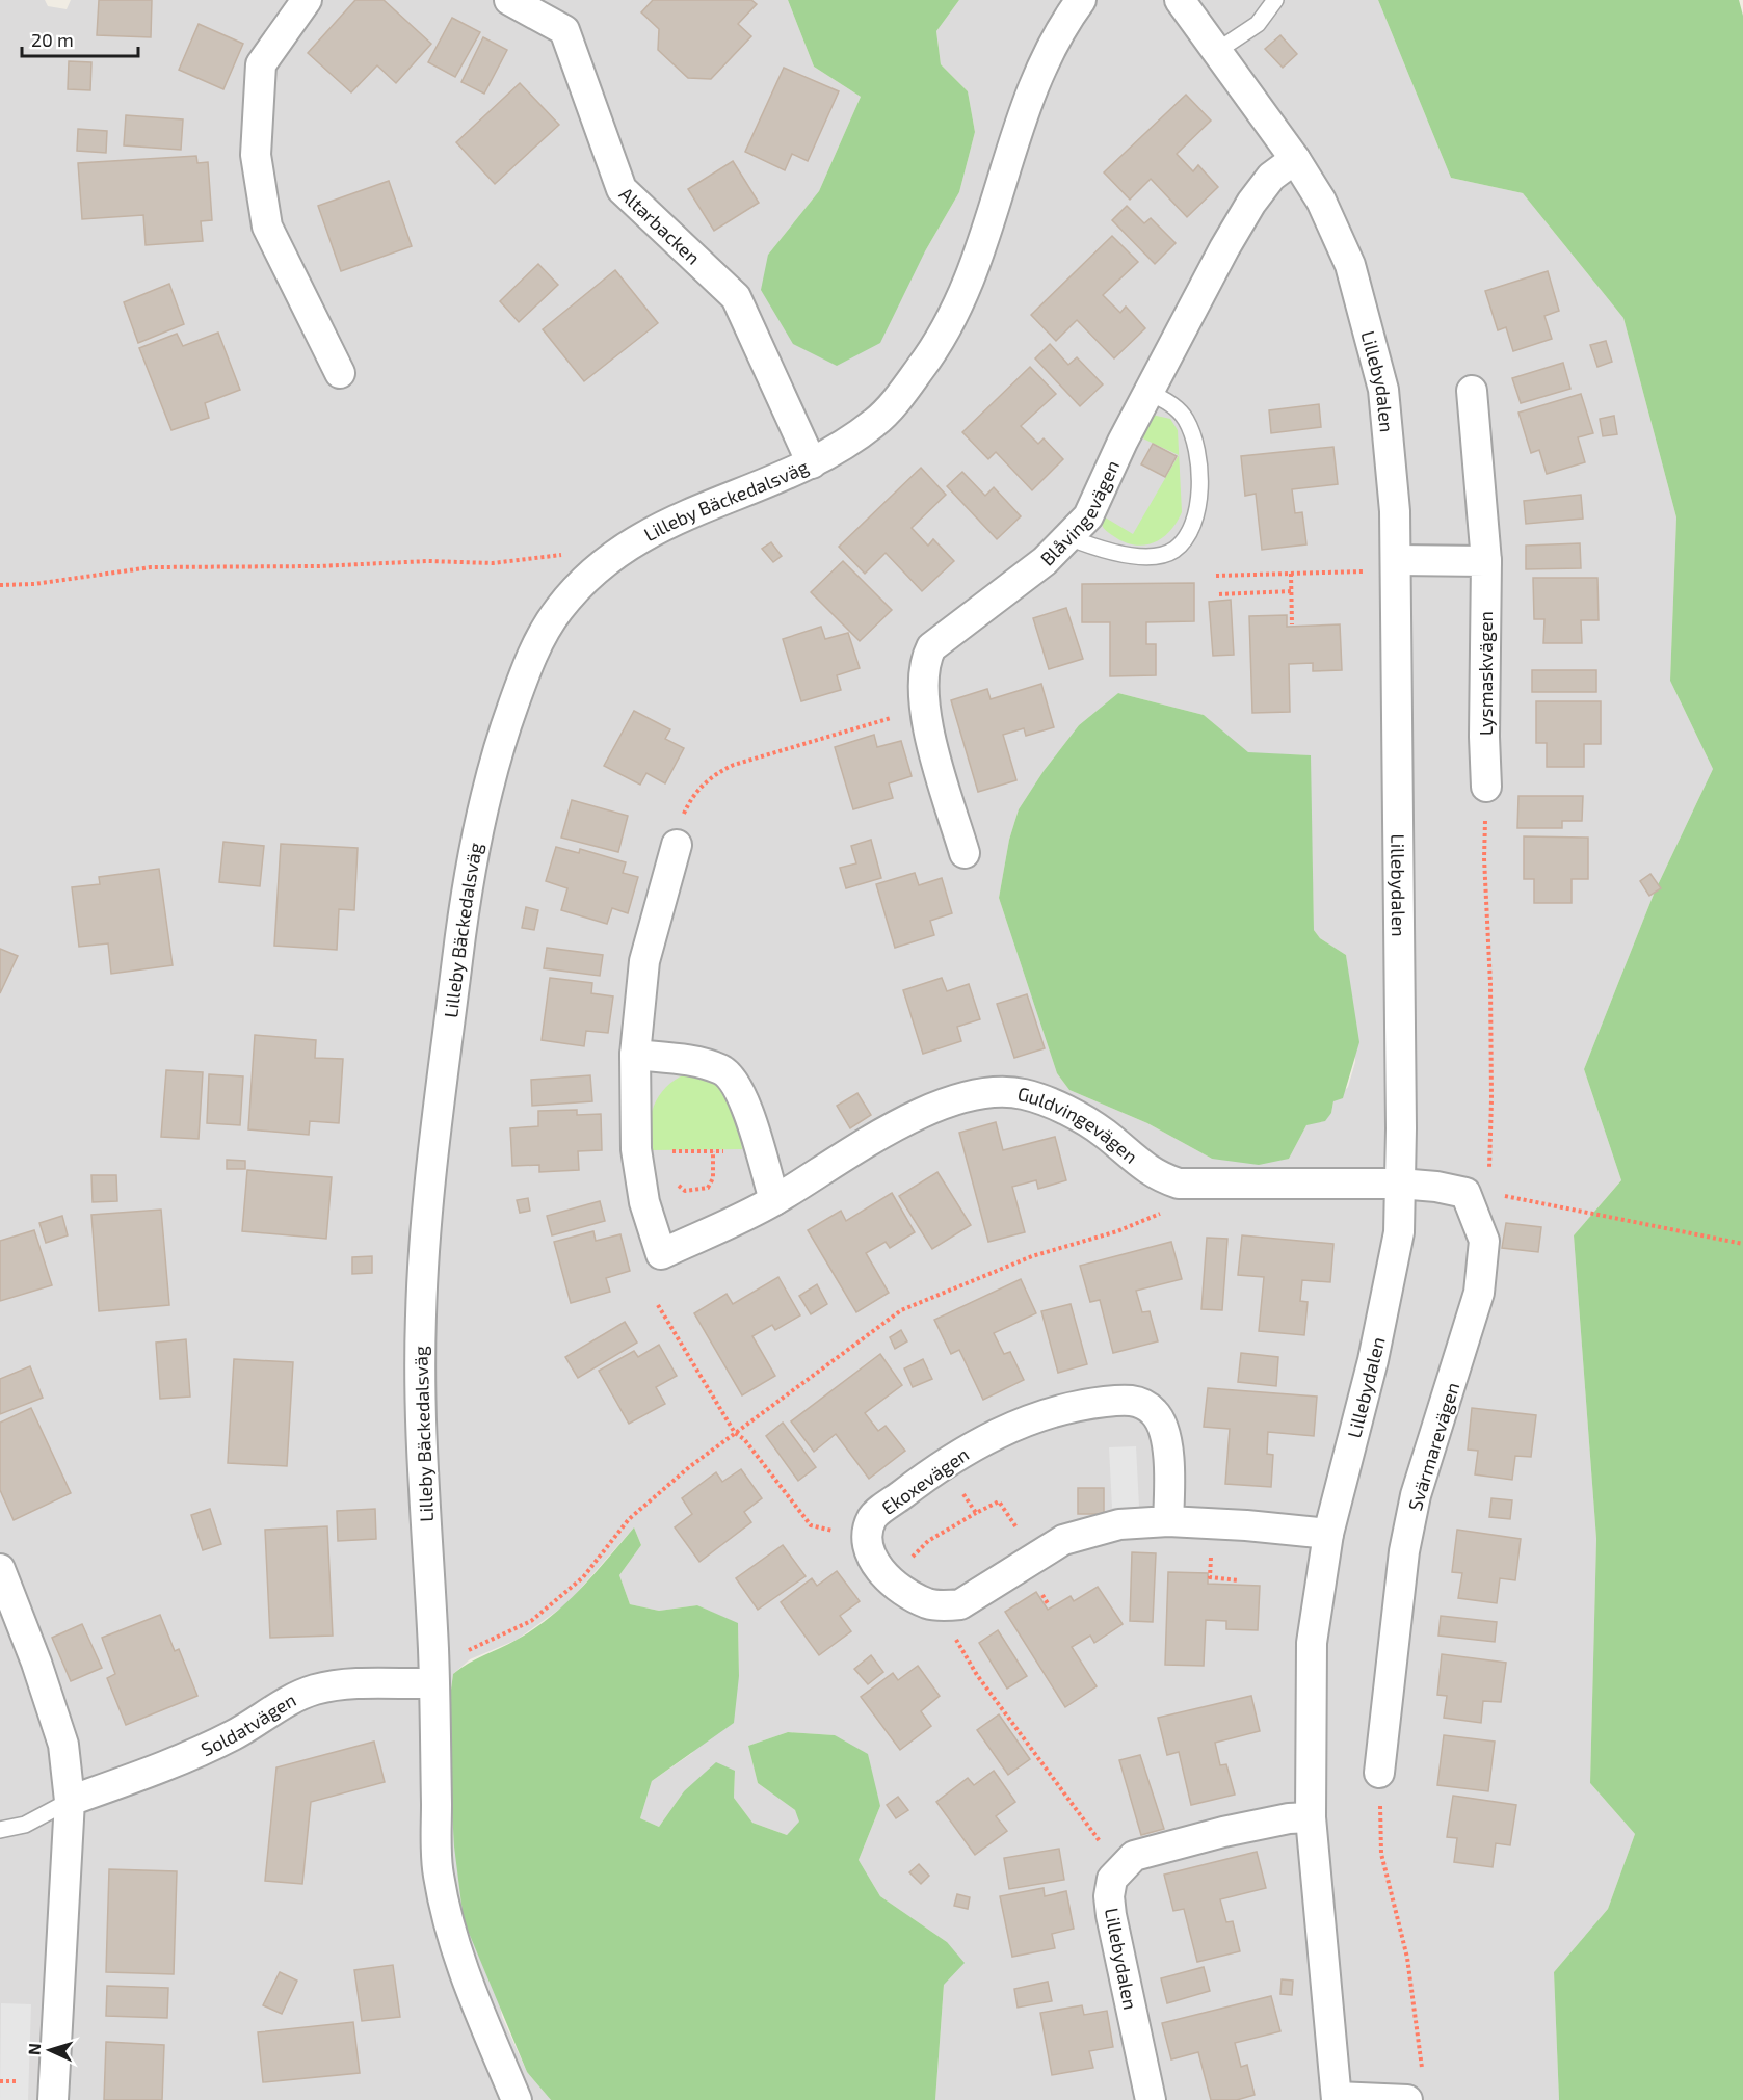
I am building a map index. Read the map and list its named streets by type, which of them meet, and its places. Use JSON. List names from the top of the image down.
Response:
{
  "streets": {
    "street": [
      "Altarbacken",
      "Lillebydalen",
      "Lilleby Bäckedalsväg",
      "Blåvingevägen",
      "Lysmaskvägen",
      "Guldvingevägen",
      "Svärmarevägen",
      "Ekoxevägen",
      "Soldatvägen"
    ]
  },
  "crossings": [
    ["Altarbacken", "Lilleby Bäckedalsväg"],
    ["Lillebydalen", "Blåvingevägen"],
    ["Lillebydalen", "Guldvingevägen"],
    ["Lillebydalen", "Svärmarevägen"],
    ["Lilleby Bäckedalsväg", "Soldatvägen"],
    ["Guldvingevägen", "Svärmarevägen"]
  ],
  "scale_bar": "20 m",
  "north": "left"
}
